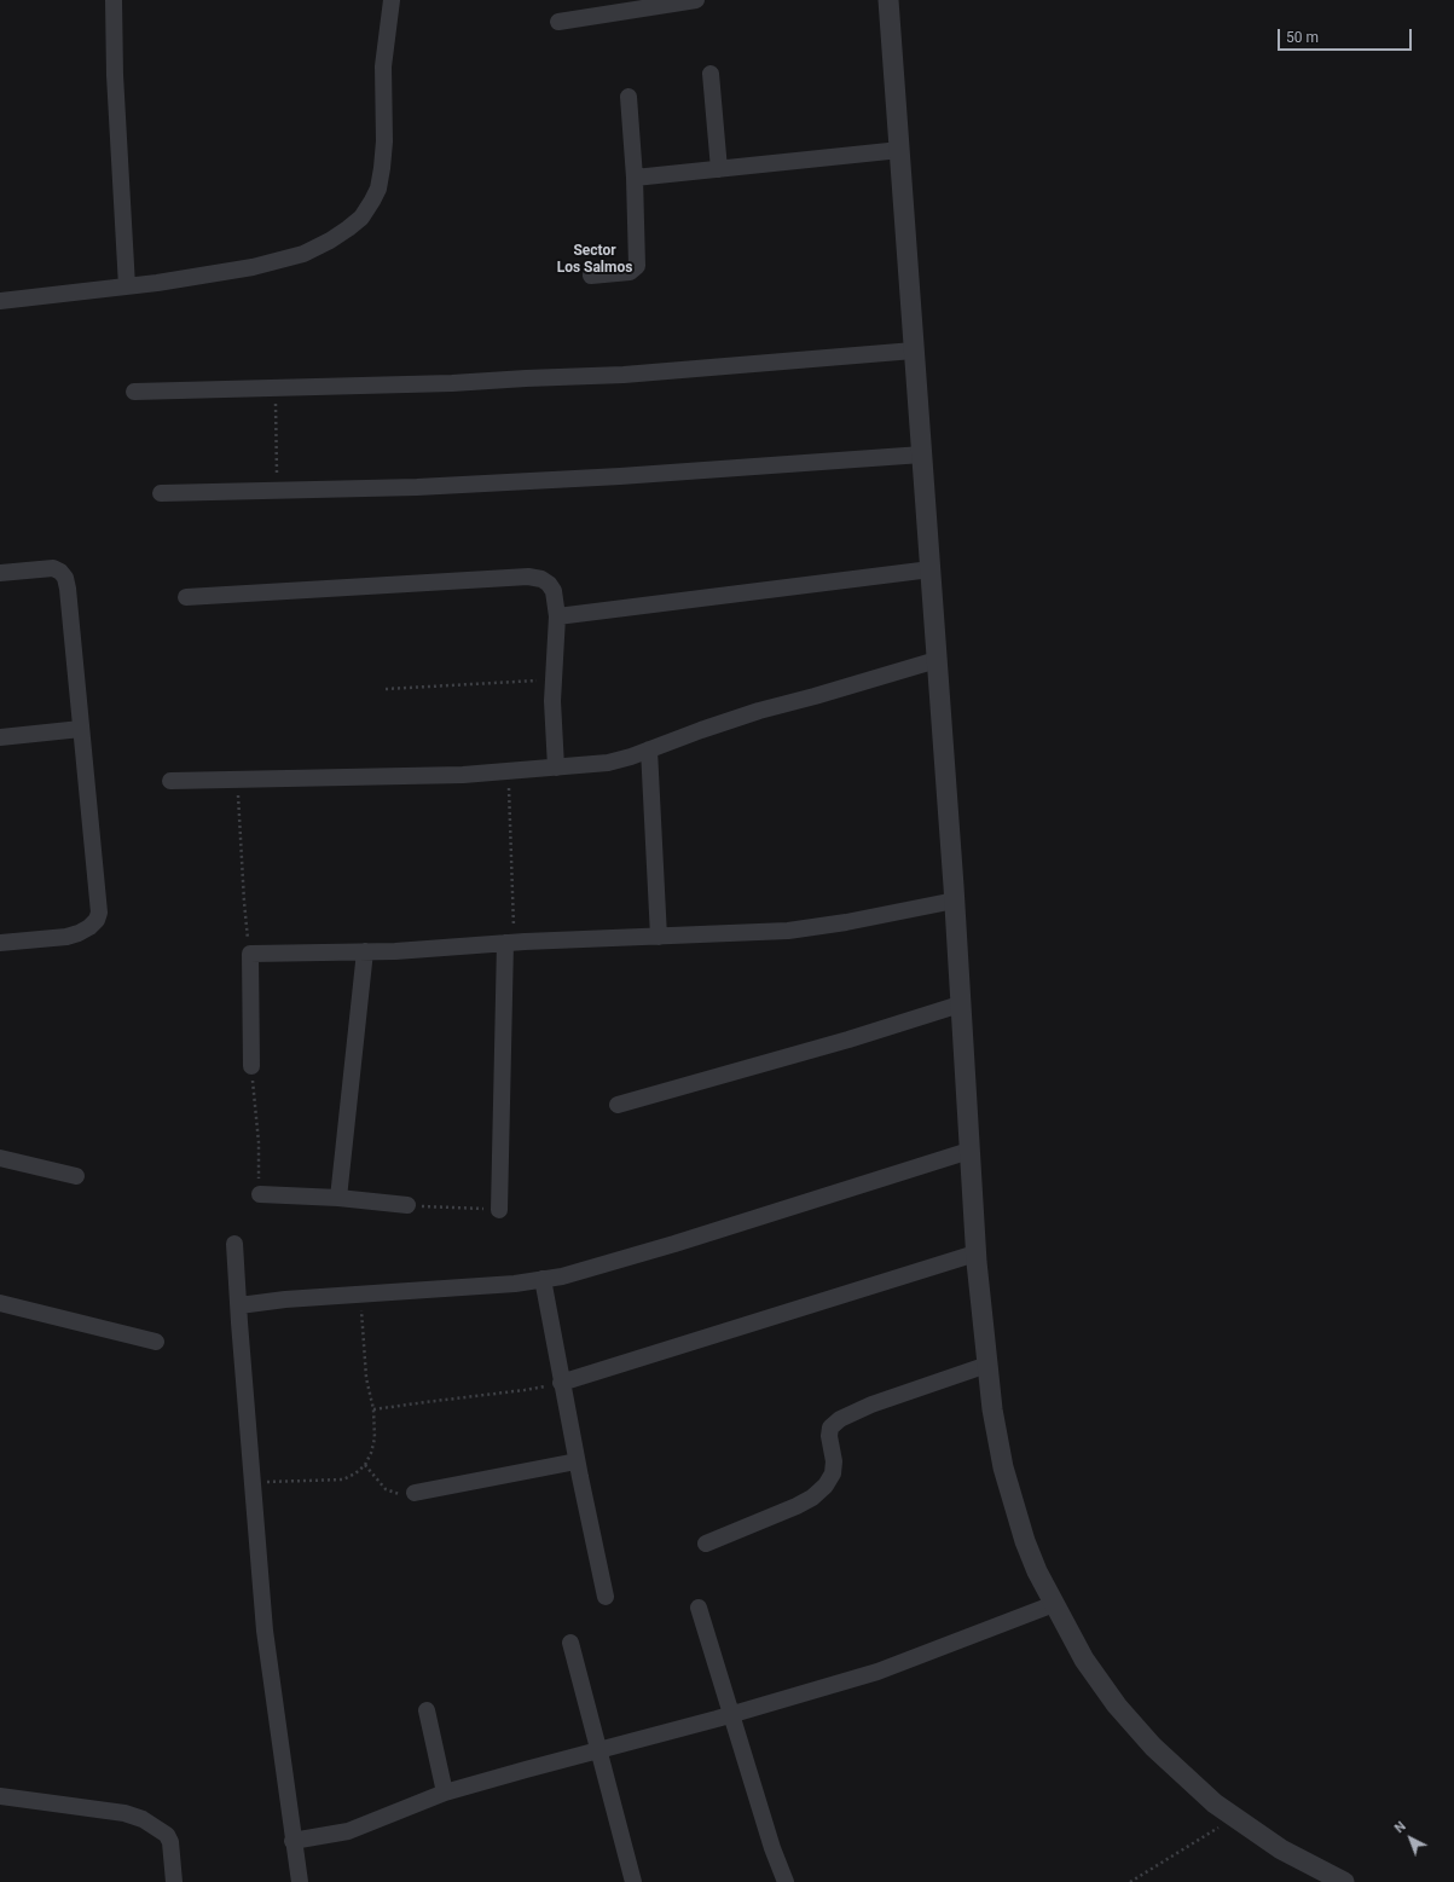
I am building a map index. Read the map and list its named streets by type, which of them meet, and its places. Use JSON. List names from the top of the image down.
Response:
{
  "districts": ["Sector Los Salmos"],
  "scale_bar": "50 m",
  "north": "top left"
}
